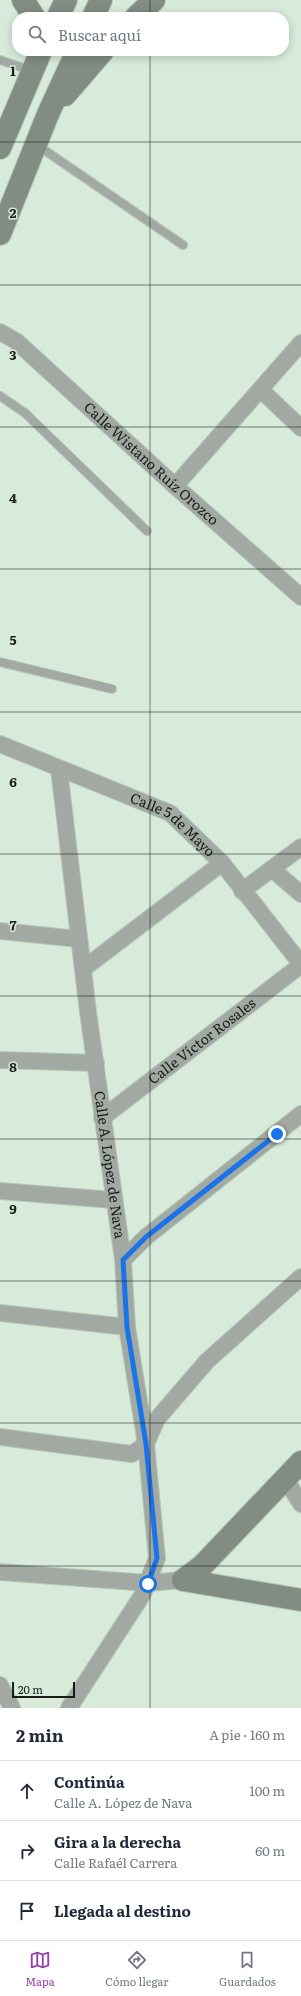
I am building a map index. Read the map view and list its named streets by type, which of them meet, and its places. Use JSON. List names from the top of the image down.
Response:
{
  "streets": {
    "street": [
      "Calle Wistano Ruíz Orozco",
      "Calle 5 de Mayo",
      "Calle Víctor Rosales",
      "Calle A. López de Nava"
    ]
  },
  "crossings": [
    ["Calle 5 de Mayo", "Calle Víctor Rosales"],
    ["Calle 5 de Mayo", "Calle A. López de Nava"],
    ["Calle Víctor Rosales", "Calle A. López de Nava"]
  ],
  "scale_bar": "20 m",
  "page": {
    "search": "Buscar aquí",
    "scale": "20 m",
    "heading": ["2 min", "A pie · 160 m"],
    "list": [
      ["Continúa", "Calle A. López de Nava", "100 m"],
      ["Gira a la derecha", "Calle Rafaél Carrera", "60 m"],
      "Llegada al destino"
    ],
    "nav": ["Mapa", "Cómo llegar", "Guardados"]
  },
  "grid": {
    "rows": [
      "1",
      "2",
      "3",
      "4",
      "5",
      "6",
      "7",
      "8",
      "9"
    ]
  }
}
